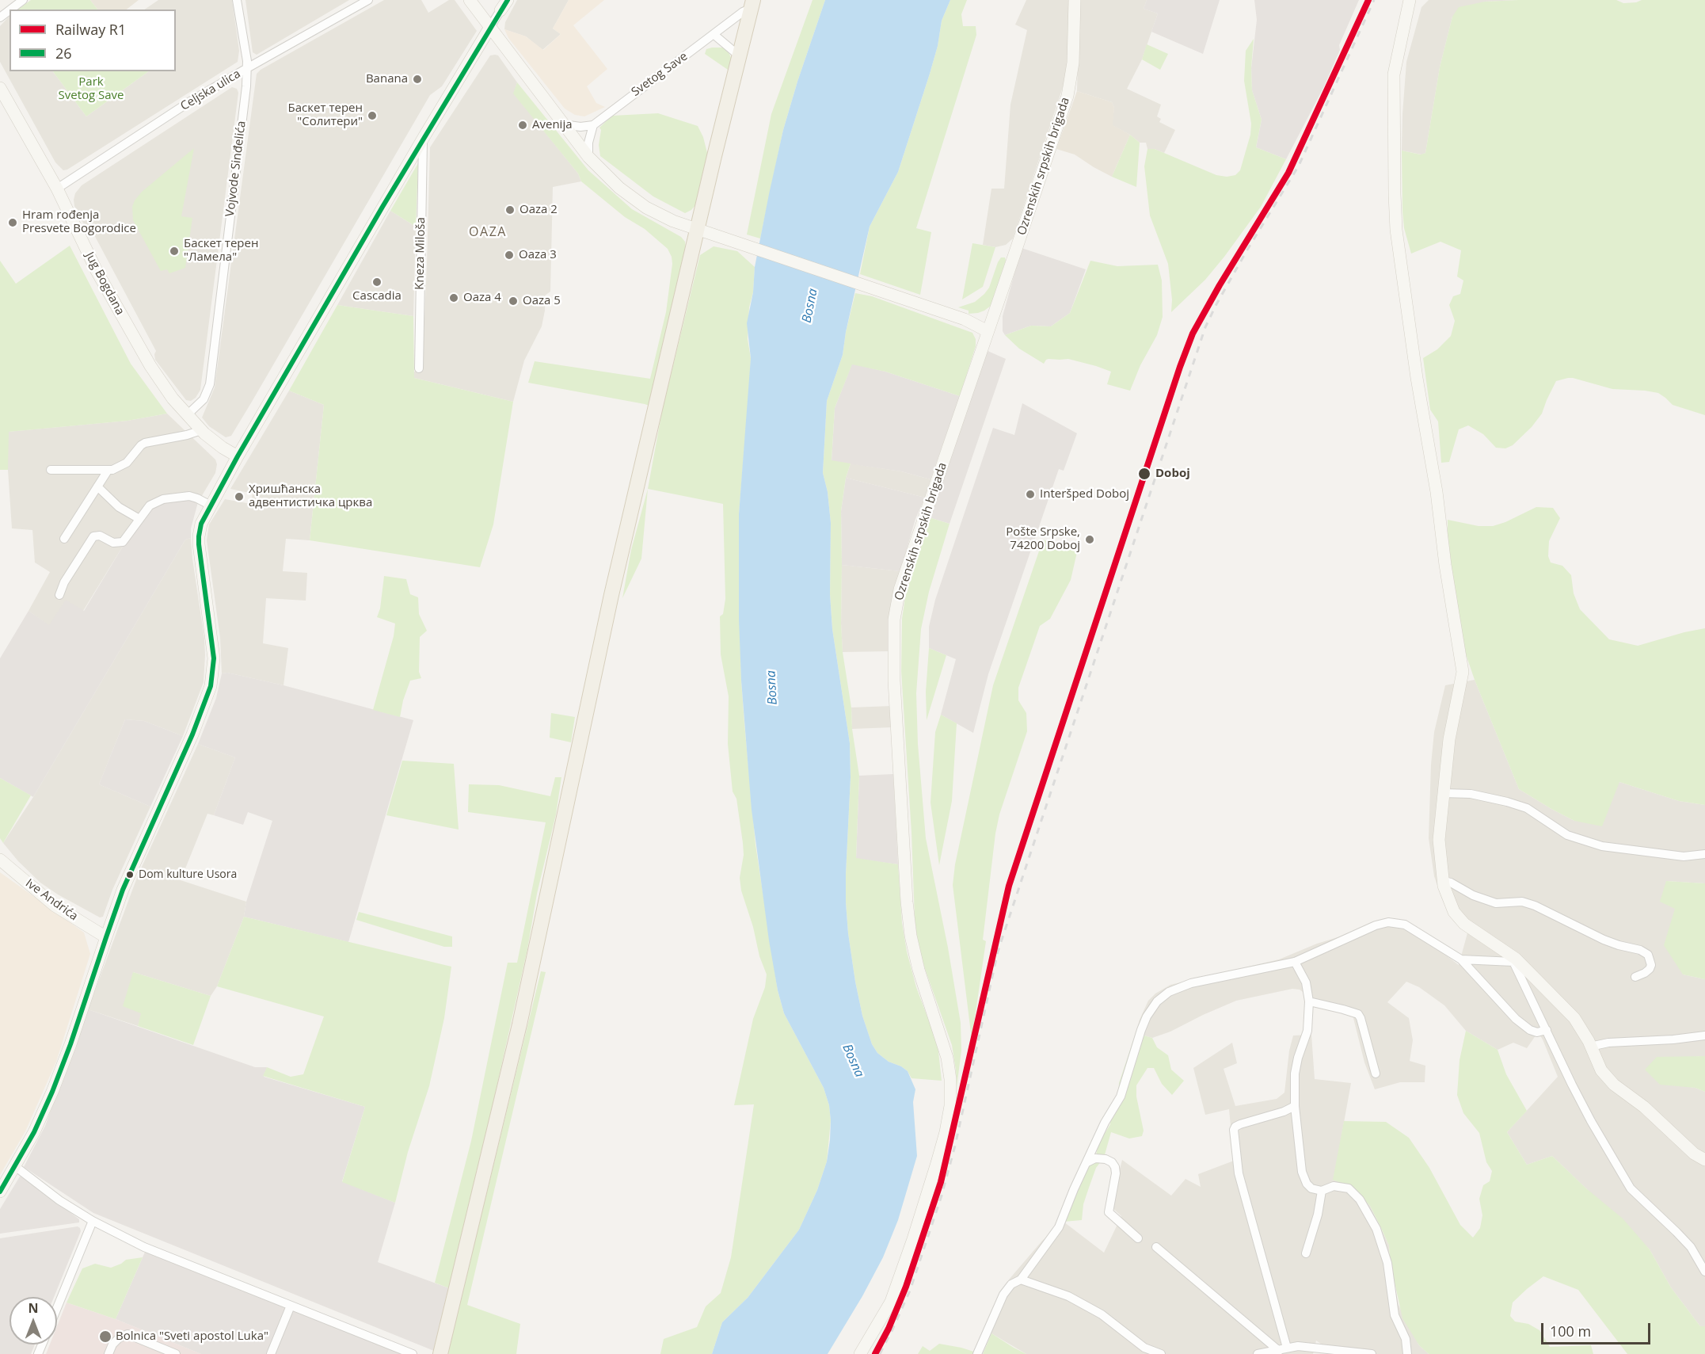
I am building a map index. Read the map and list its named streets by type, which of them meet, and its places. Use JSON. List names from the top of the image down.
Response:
{
  "streets": {
    "street": [
      "Svetog Save",
      "Celjska ulica",
      "Ozrenskih srpskih brigada",
      "Vojvode Sinđelića",
      "Kneza Miloša",
      "Jug Bogdana",
      "Ive Andrića"
    ]
  },
  "crossings": [
    ["Celjska ulica", "Vojvode Sinđelića"],
    ["Celjska ulica", "Jug Bogdana"],
    ["Vojvode Sinđelića", "Jug Bogdana"]
  ],
  "districts": ["OAZA"],
  "water": ["Bosna"],
  "parks": ["Park Svetog Save"],
  "places": [
    "Banana",
    "Баскет терен \"Солитери\"",
    "Avenija",
    "Oaza 2",
    "Hram rođenja Presvete Bogorodice",
    "Баскет терен \"Ламела\"",
    "Oaza 3",
    "Cascadia",
    "Oaza 4",
    "Oaza 5",
    "Doboj",
    "Interšped Doboj",
    "Хришћанска адвентистичка црква",
    "Pošte Srpske, 74200 Doboj",
    "Dom kulture Usora",
    "Bolnica \"Sveti apostol Luka\""
  ],
  "lines": ["rail line R1", "transit line 26"],
  "legend": ["Railway R1", "26"],
  "scale_bar": "100 m",
  "north": "top"
}
